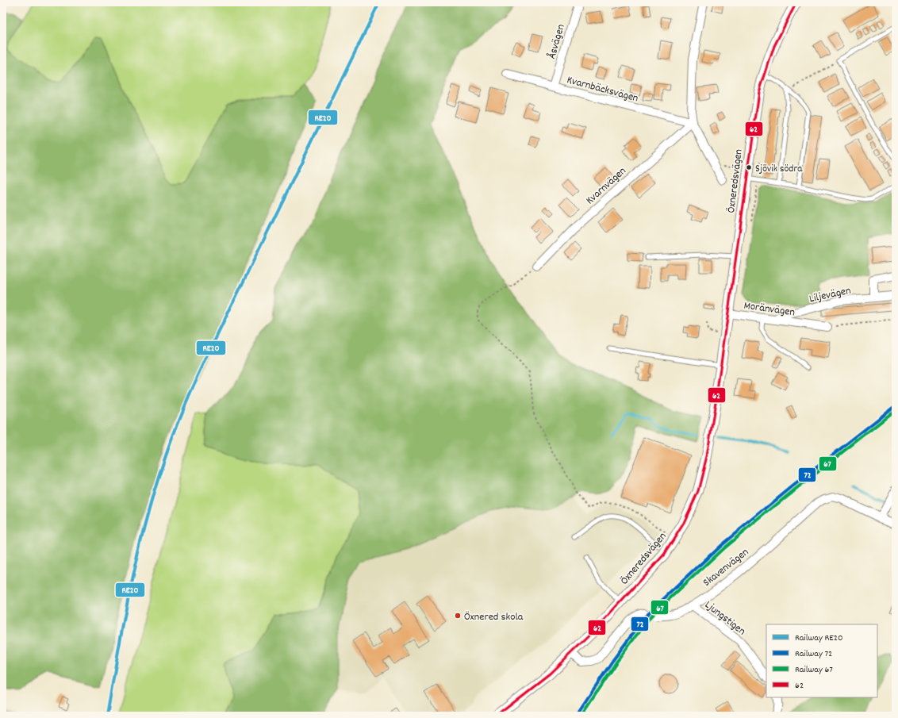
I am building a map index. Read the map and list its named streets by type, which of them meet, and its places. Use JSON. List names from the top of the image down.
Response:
{
  "streets": {
    "street": [
      "Åsvägen",
      "Kvarnbäcksvägen",
      "Öxneredsvägen",
      "Kvarnvägen",
      "Liljevägen",
      "Moränvägen",
      "Skavenvägen",
      "Ljungstigen"
    ]
  },
  "crossings": [
    ["Åsvägen", "Kvarnbäcksvägen"],
    ["Kvarnbäcksvägen", "Kvarnvägen"],
    ["Öxneredsvägen", "Moränvägen"],
    ["Öxneredsvägen", "Skavenvägen"],
    ["Liljevägen", "Moränvägen"],
    ["Skavenvägen", "Ljungstigen"]
  ],
  "places": ["Sjövik södra", "Öxnered skola"],
  "lines": [
    "rail line RE20",
    "transit line 62",
    "rail line 72",
    "rail line 67"
  ],
  "legend": [
    "Railway RE20",
    "Railway 72",
    "Railway 67",
    "62"
  ]
}
